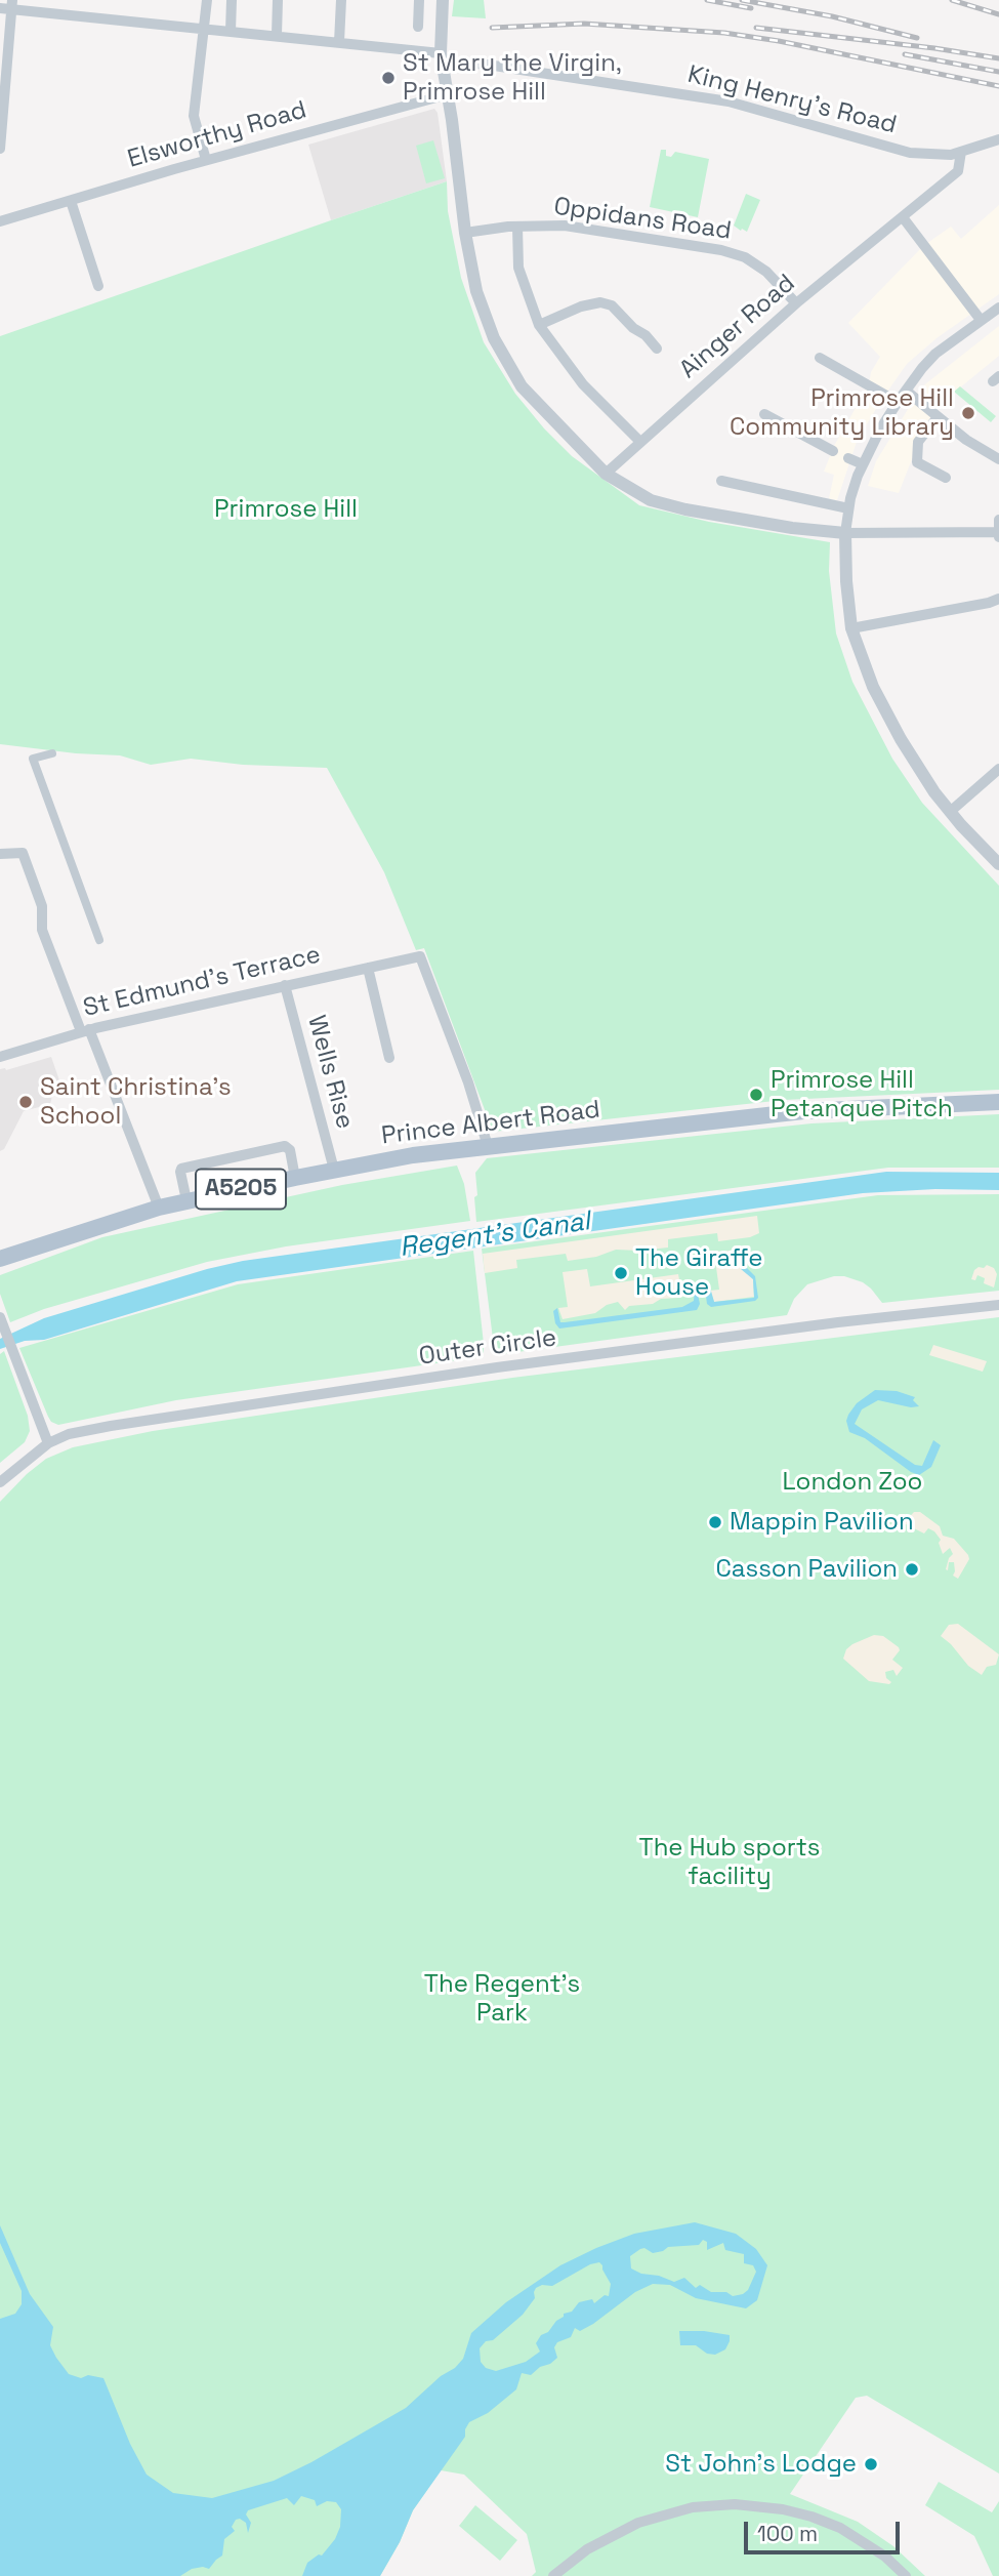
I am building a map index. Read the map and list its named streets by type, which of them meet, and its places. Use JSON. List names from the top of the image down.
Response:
{
  "streets": {
    "main road": ["Prince Albert Road", "A5205"],
    "street": [
      "King Henry's Road",
      "Elsworthy Road",
      "Oppidans Road",
      "Ainger Road",
      "St Edmund's Terrace",
      "Wells Rise",
      "Outer Circle"
    ]
  },
  "crossings": [
    ["Oppidans Road", "Ainger Road"],
    ["St Edmund's Terrace", "Wells Rise"],
    ["St Edmund's Terrace", "Prince Albert Road"],
    ["Wells Rise", "Prince Albert Road"]
  ],
  "water": ["Regent's Canal"],
  "parks": [
    "Primrose Hill",
    "London Zoo",
    "The Hub sports facility",
    "The Regent's Park"
  ],
  "places": [
    "St Mary the Virgin, Primrose Hill",
    "Primrose Hill Community Library",
    "Primrose Hill Petanque Pitch",
    "Saint Christina's School",
    "The Giraffe House",
    "Mappin Pavilion",
    "Casson Pavilion",
    "St John's Lodge"
  ],
  "scale_bar": "100 m"
}
